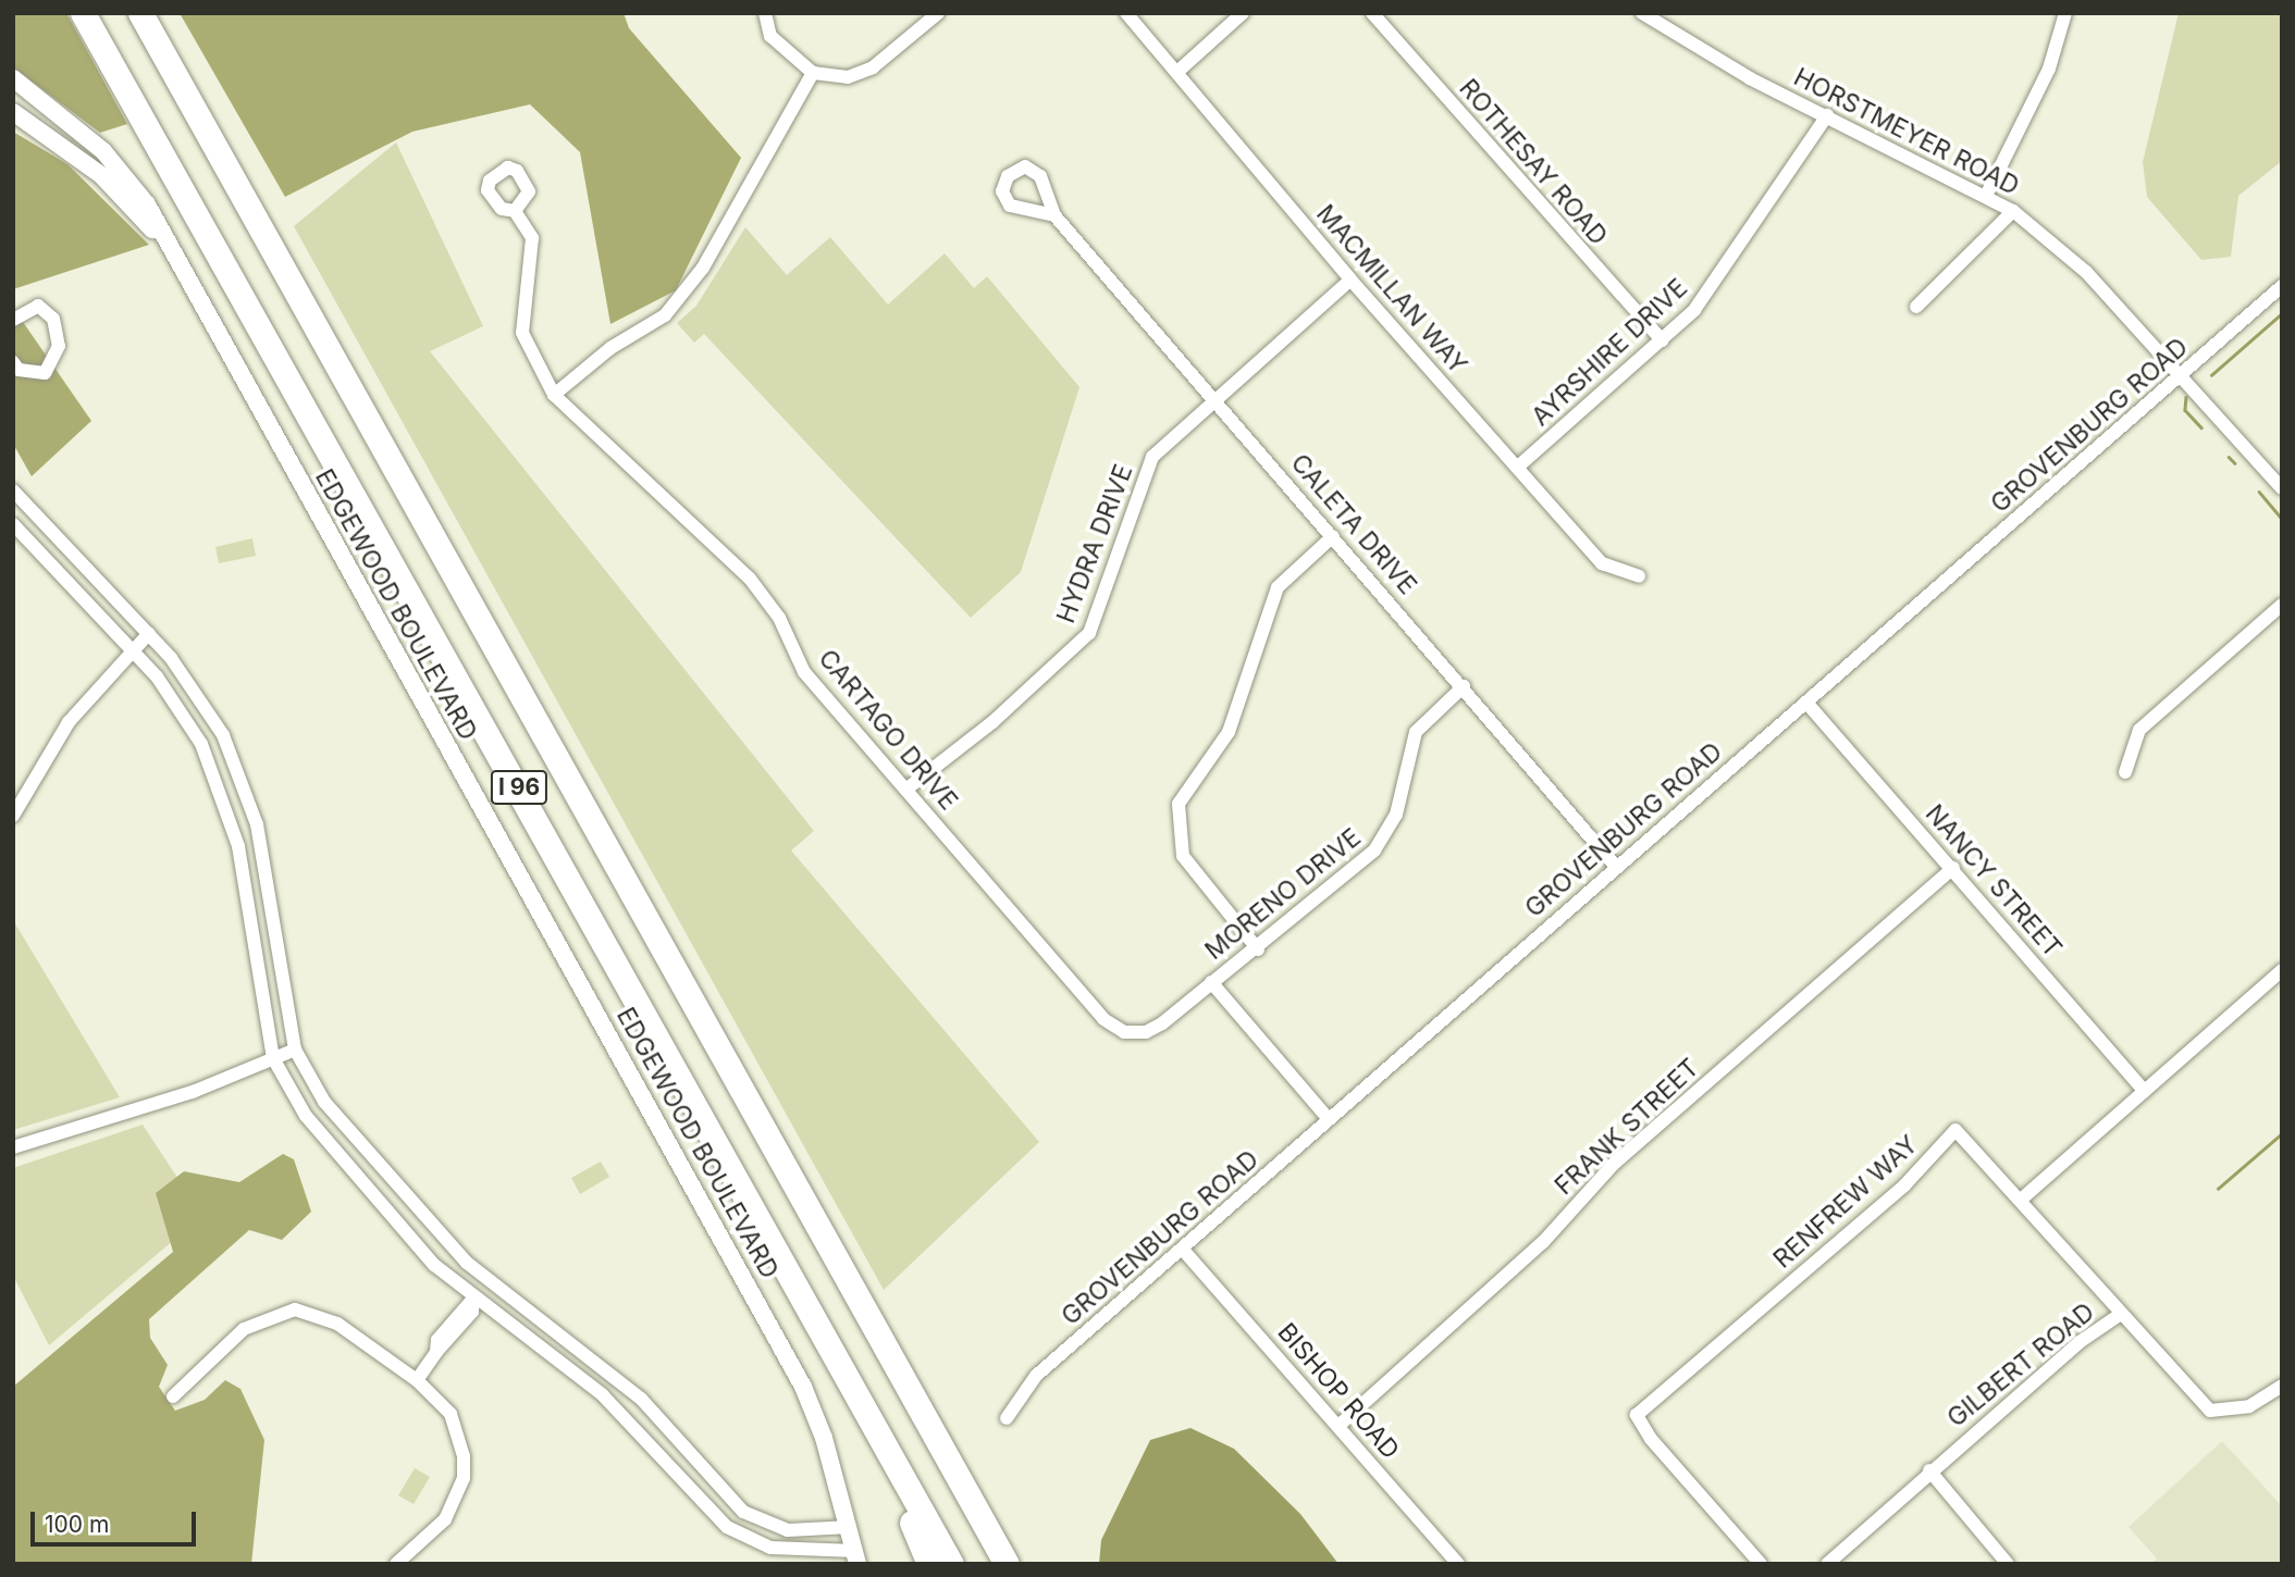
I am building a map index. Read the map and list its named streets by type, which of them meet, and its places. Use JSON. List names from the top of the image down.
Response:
{
  "streets": {
    "highway": ["I 96"],
    "street": [
      "HORSTMEYER ROAD",
      "ROTHESAY ROAD",
      "MACMILLAN WAY",
      "AYRSHIRE DRIVE",
      "GROVENBURG ROAD",
      "CALETA DRIVE",
      "HYDRA DRIVE",
      "EDGEWOOD BOULEVARD",
      "CARTAGO DRIVE",
      "NANCY STREET",
      "MORENO DRIVE",
      "FRANK STREET",
      "RENFREW WAY",
      "GILBERT ROAD",
      "BISHOP ROAD"
    ]
  },
  "crossings": [
    ["HORSTMEYER ROAD", "AYRSHIRE DRIVE"],
    ["HORSTMEYER ROAD", "GROVENBURG ROAD"],
    ["ROTHESAY ROAD", "AYRSHIRE DRIVE"],
    ["MACMILLAN WAY", "AYRSHIRE DRIVE"],
    ["MACMILLAN WAY", "HYDRA DRIVE"],
    ["GROVENBURG ROAD", "CALETA DRIVE"],
    ["GROVENBURG ROAD", "NANCY STREET"],
    ["GROVENBURG ROAD", "BISHOP ROAD"],
    ["CALETA DRIVE", "HYDRA DRIVE"],
    ["CALETA DRIVE", "MORENO DRIVE"],
    ["HYDRA DRIVE", "CARTAGO DRIVE"],
    ["CARTAGO DRIVE", "MORENO DRIVE"],
    ["NANCY STREET", "FRANK STREET"],
    ["FRANK STREET", "BISHOP ROAD"]
  ],
  "scale_bar": "100 m"
}
